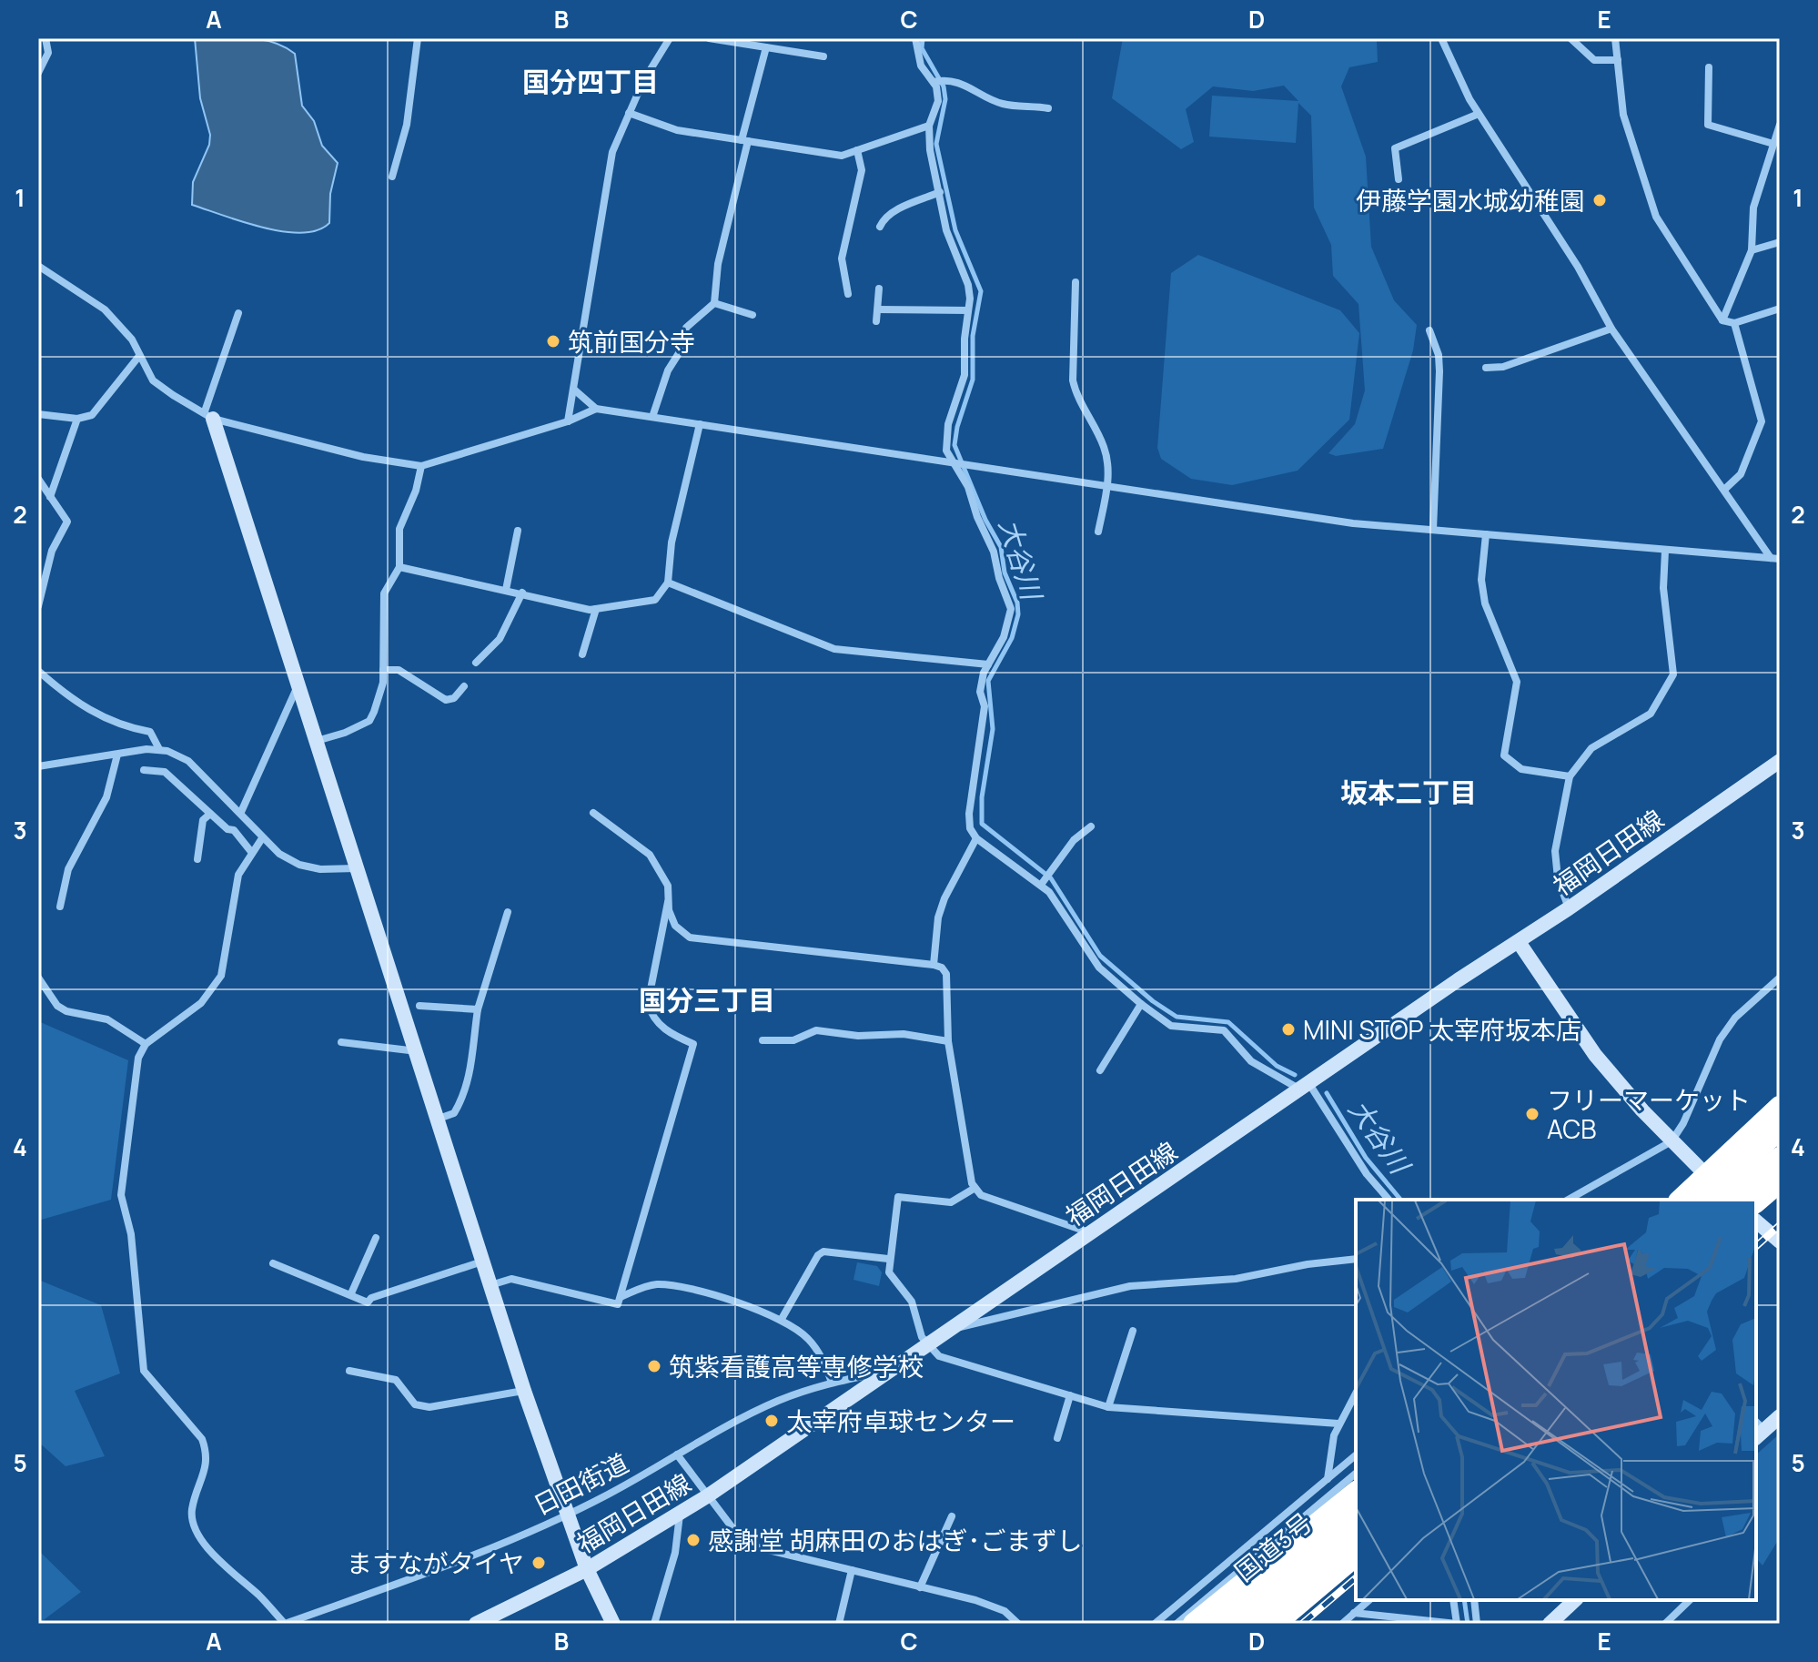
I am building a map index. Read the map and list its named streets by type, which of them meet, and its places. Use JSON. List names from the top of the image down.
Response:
{
  "streets": {
    "highway": ["国道3号"],
    "street": ["福岡日田線", "日田街道"]
  },
  "crossings": [
    ["福岡日田線", "日田街道"]
  ],
  "districts": ["国分四丁目", "坂本二丁目", "国分三丁目"],
  "water": ["大谷川"],
  "places": [
    "伊藤学園水城幼稚園",
    "筑前国分寺",
    "MINI STOP 太宰府坂本店",
    "フリーマーケット ACB",
    "筑紫看護高等専修学校",
    "太宰府卓球センター",
    "感謝堂 胡麻田のおはぎ･ごまずし",
    "ますながタイヤ"
  ],
  "grid": {
    "columns": [
      "A",
      "B",
      "C",
      "D",
      "E"
    ],
    "rows": [
      "1",
      "2",
      "3",
      "4",
      "5"
    ]
  }
}
